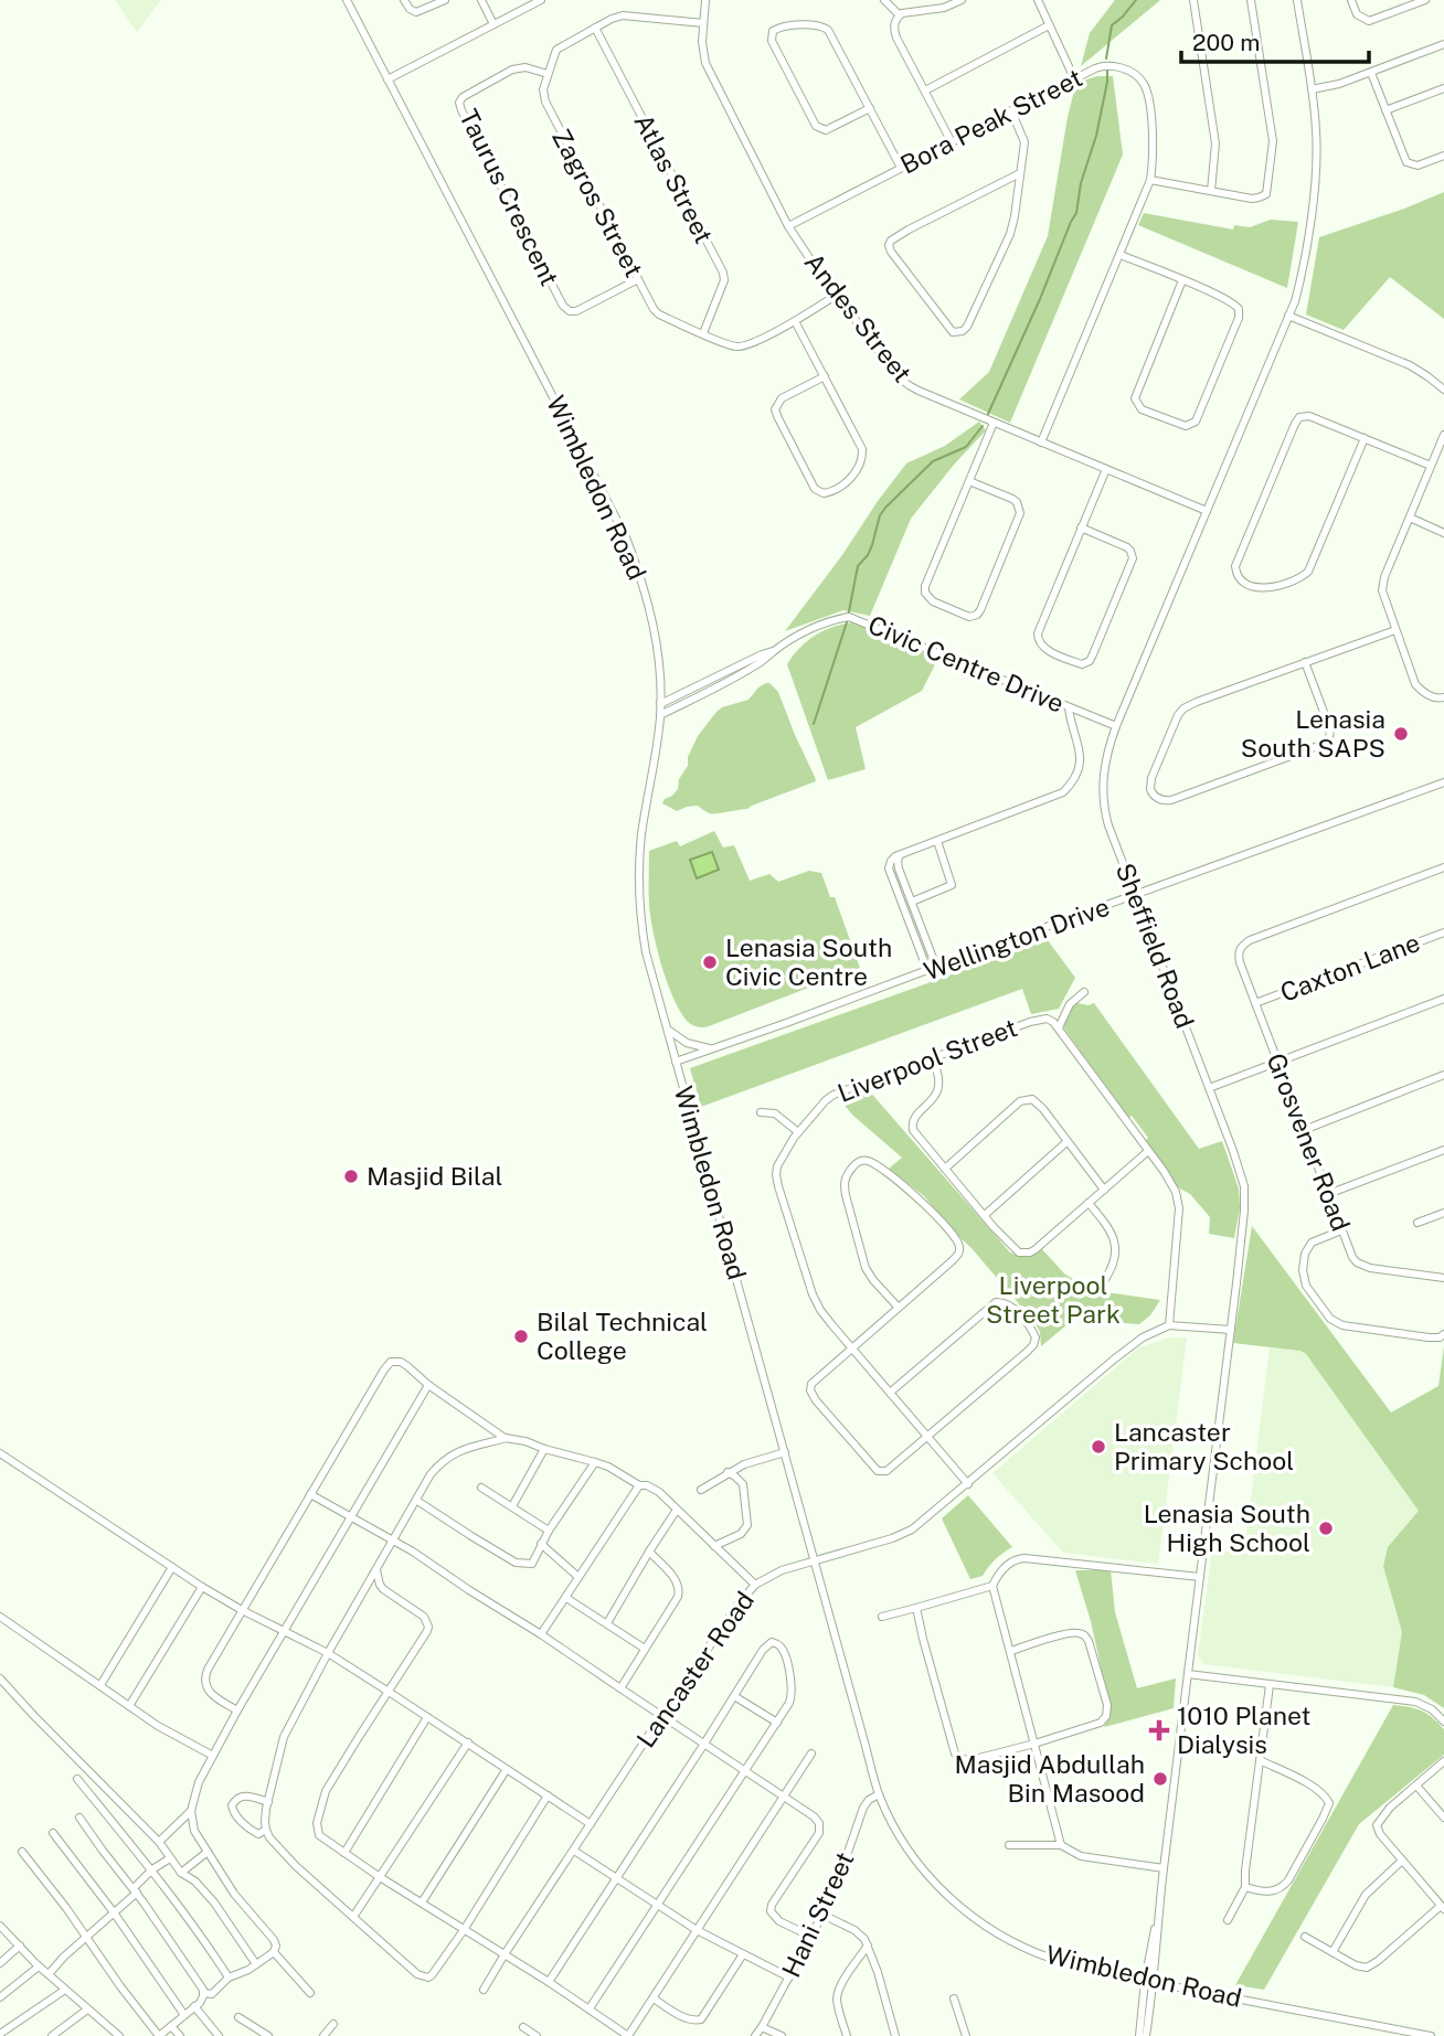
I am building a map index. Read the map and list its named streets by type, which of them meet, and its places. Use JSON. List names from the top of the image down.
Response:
{
  "streets": {
    "street": [
      "Bora Peak Street",
      "Atlas Street",
      "Taurus Crescent",
      "Zagros Street",
      "Andes Street",
      "Wimbledon Road",
      "Civic Centre Drive",
      "Wellington Drive",
      "Sheffield Road",
      "Caxton Lane",
      "Liverpool Street",
      "Grosvener Road",
      "Lancaster Road",
      "Hani Street"
    ]
  },
  "crossings": [
    ["Bora Peak Street", "Andes Street"],
    ["Atlas Street", "Zagros Street"],
    ["Taurus Crescent", "Zagros Street"],
    ["Zagros Street", "Andes Street"],
    ["Andes Street", "Sheffield Road"],
    ["Wimbledon Road", "Civic Centre Drive"],
    ["Wimbledon Road", "Wellington Drive"],
    ["Wimbledon Road", "Sheffield Road"],
    ["Wimbledon Road", "Lancaster Road"],
    ["Wimbledon Road", "Hani Street"],
    ["Civic Centre Drive", "Sheffield Road"],
    ["Wellington Drive", "Sheffield Road"],
    ["Caxton Lane", "Grosvener Road"],
    ["Liverpool Street", "Lancaster Road"]
  ],
  "parks": ["Liverpool Street Park"],
  "places": {
    "other": [
      "Lenasia South SAPS",
      "Lenasia South Civic Centre",
      "Masjid Bilal",
      "Bilal Technical College",
      "Lancaster Primary School",
      "Lenasia South High School",
      "Masjid Abdullah Bin Masood"
    ],
    "health": ["1010 Planet Dialysis"]
  },
  "scale_bar": "200 m"
}
